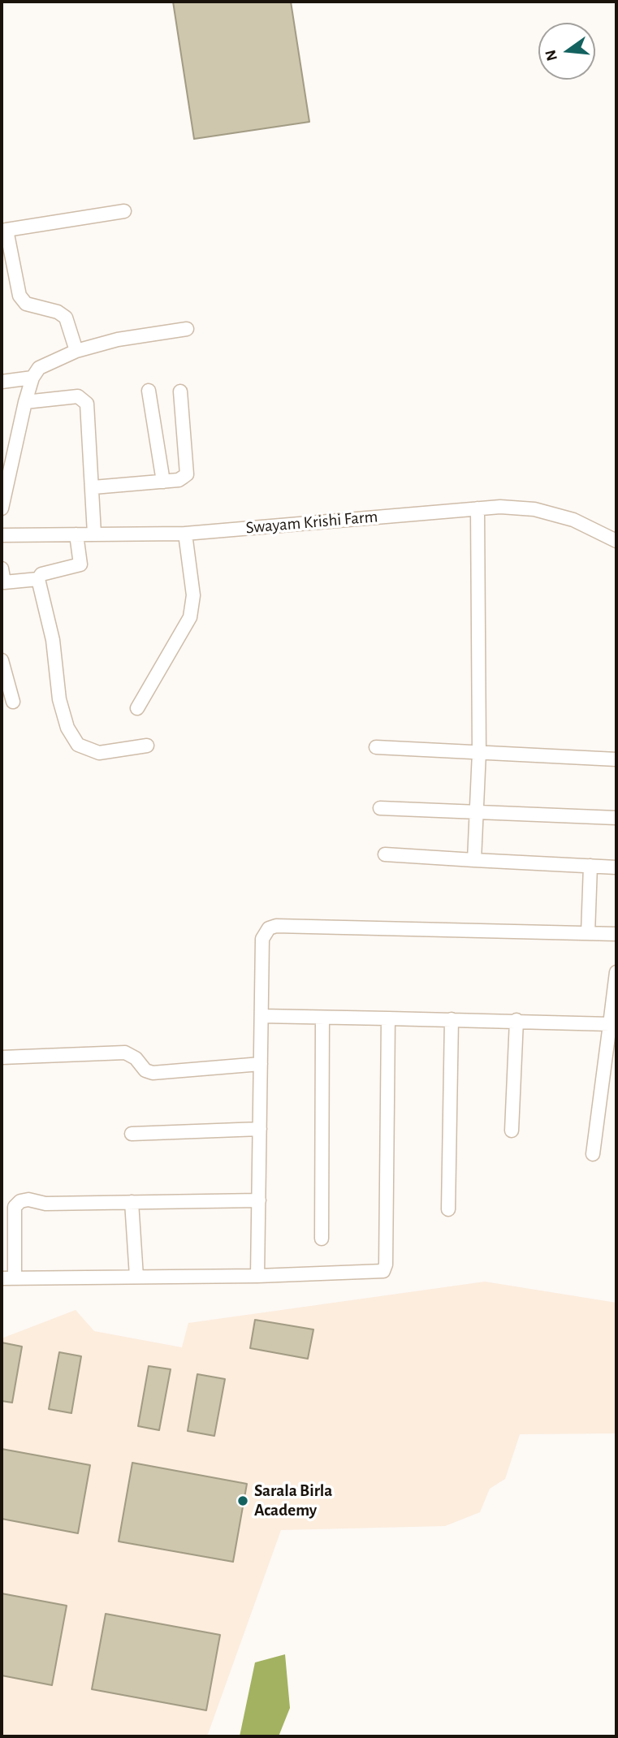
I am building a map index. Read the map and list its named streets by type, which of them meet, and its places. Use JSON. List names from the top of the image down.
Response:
{
  "streets": {
    "street": ["Swayam Krishi Farm"]
  },
  "places": ["Sarala Birla Academy"],
  "north": "left"
}
